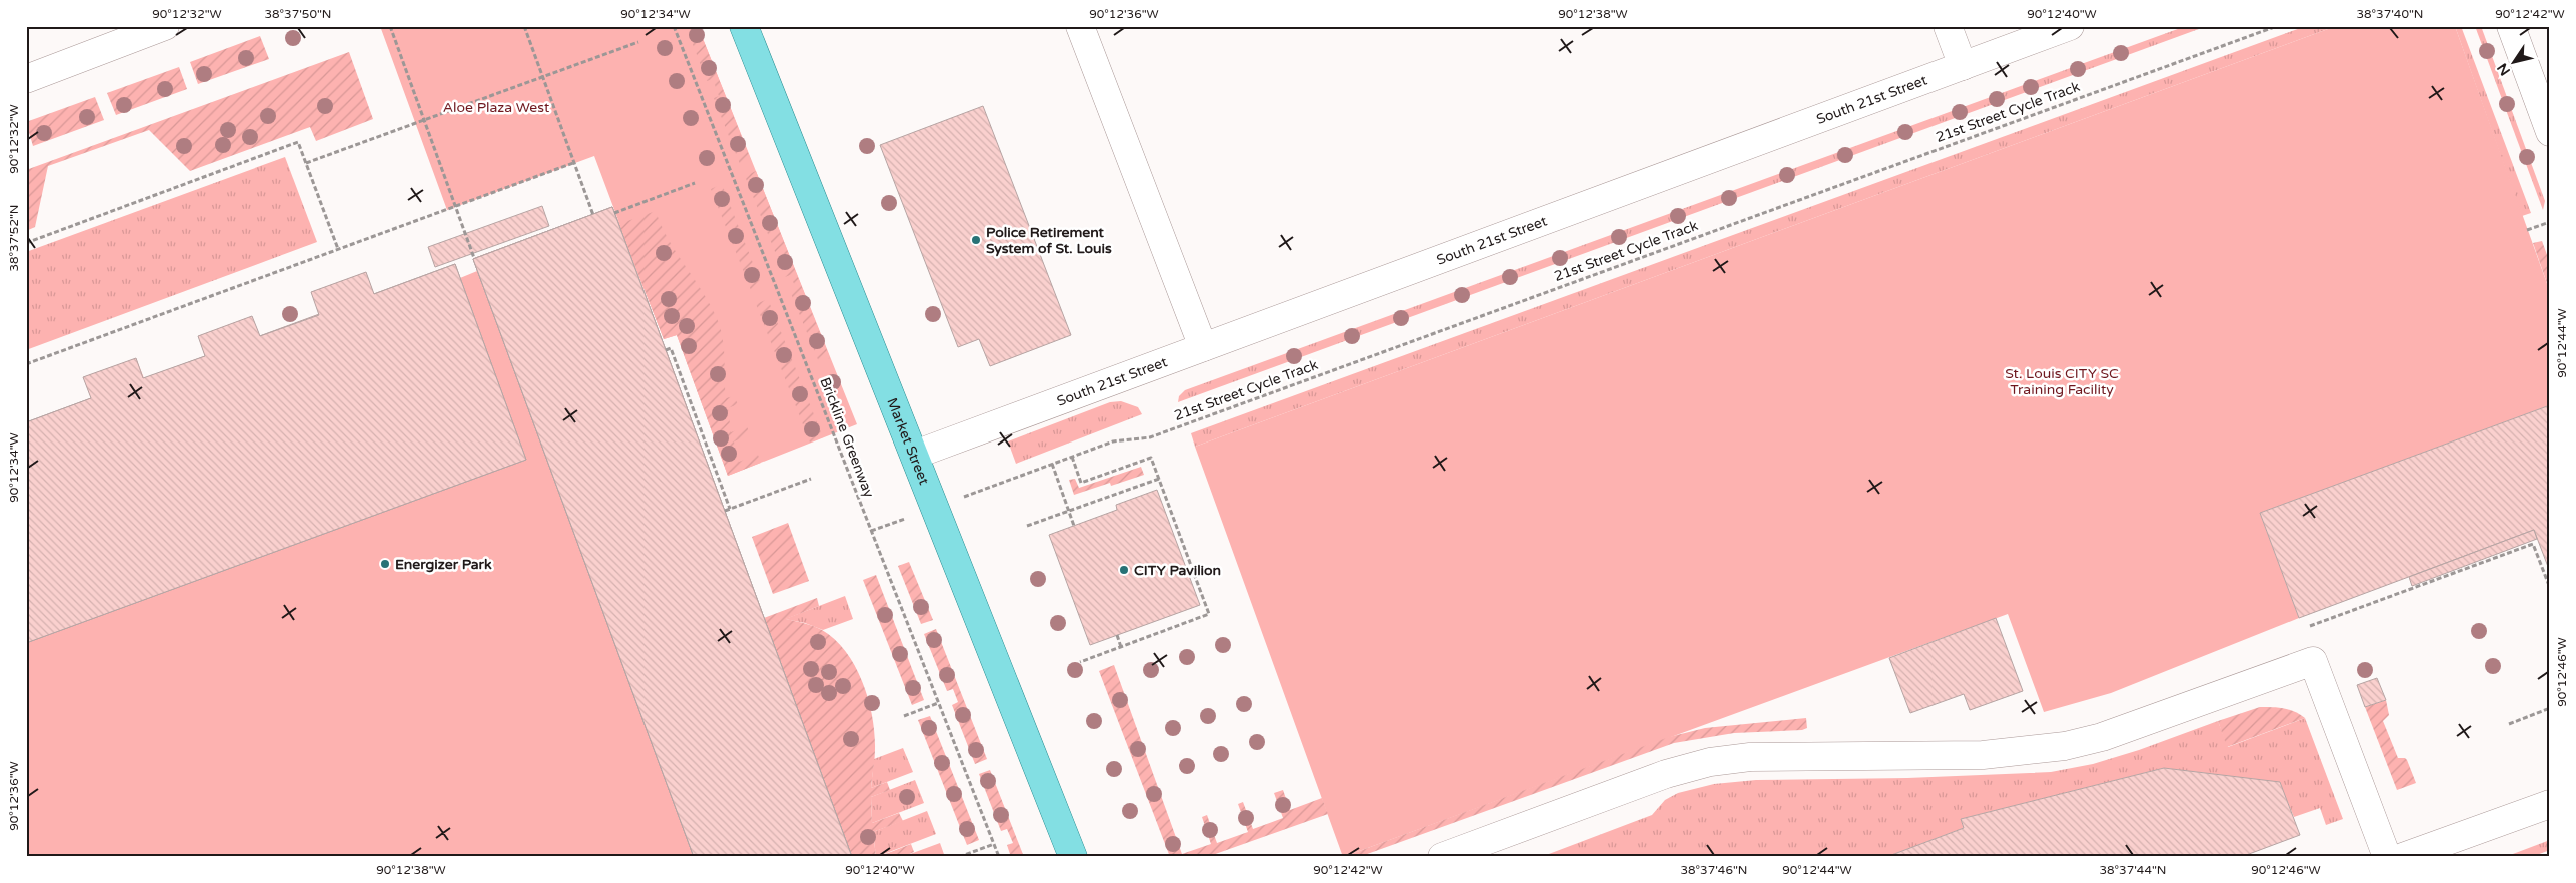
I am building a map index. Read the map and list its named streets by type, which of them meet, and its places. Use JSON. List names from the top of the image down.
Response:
{
  "streets": {
    "main road": ["Market Street"],
    "street": ["South 21st Street"],
    "path": ["21st Street Cycle Track", "Brickline Greenway"]
  },
  "crossings": [
    ["South 21st Street", "Market Street"]
  ],
  "parks": ["Aloe Plaza West", "St. Louis CITY SC Training Facility"],
  "places": ["Police Retirement System of St. Louis", "Energizer Park", "CITY Pavilion"],
  "north": "bottom left",
  "coordinates": [
    "90°12'32\"W",
    "38°37'50\"N",
    "90°12'34\"W",
    "90°12'36\"W",
    "90°12'38\"W",
    "90°12'40\"W",
    "38°37'40\"N",
    "90°12'42\"W",
    "38°37'52\"N",
    "90°12'44\"W",
    "90°12'46\"W",
    "38°37'46\"N",
    "38°37'44\"N"
  ]
}
